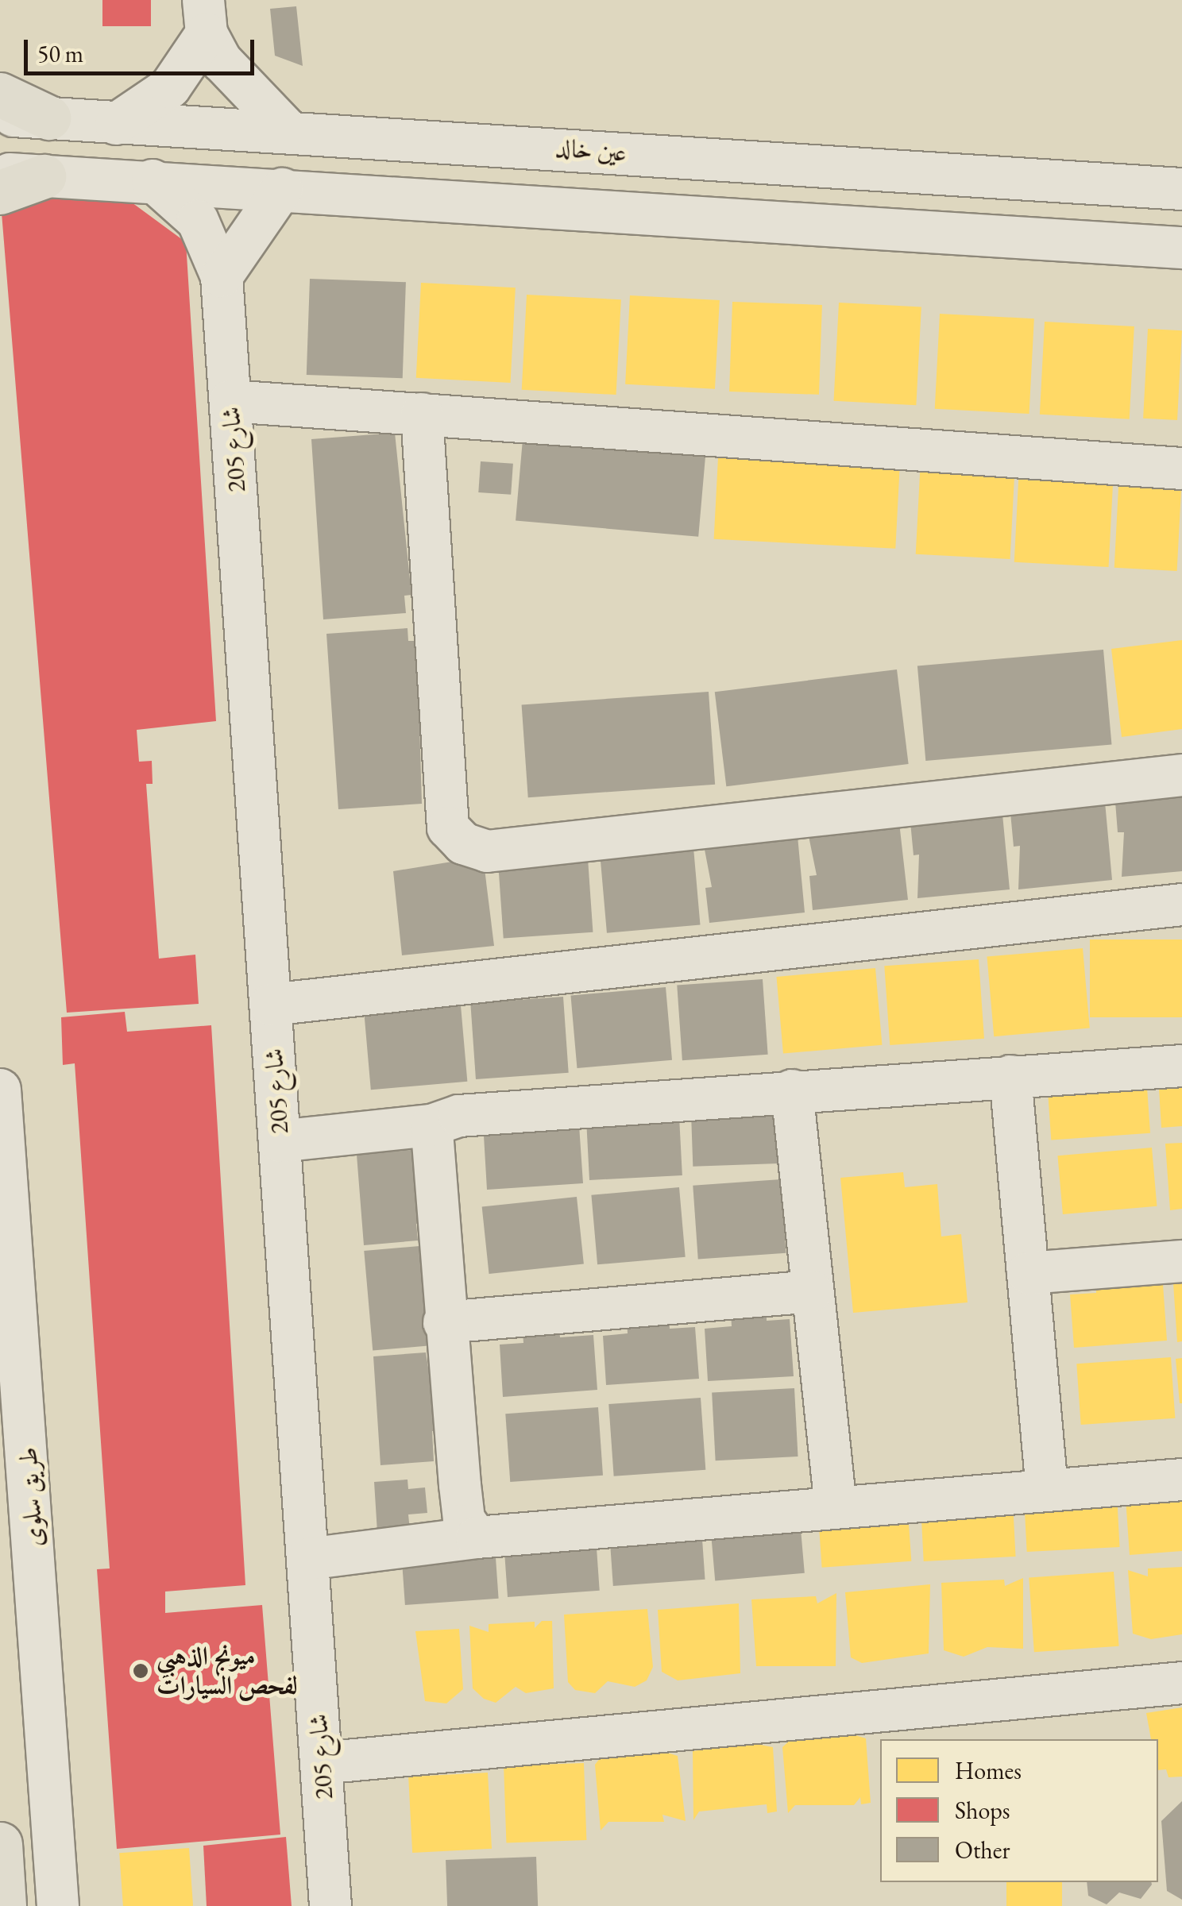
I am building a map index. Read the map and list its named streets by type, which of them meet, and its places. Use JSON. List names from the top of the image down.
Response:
{
  "streets": {
    "street": ["عين خالد", "شارع 205", "طريق سلوى"]
  },
  "places": ["ميونج الذهبي لفحص السيارات"],
  "legend": ["Homes", "Shops", "Other"],
  "scale_bar": "50 m"
}
